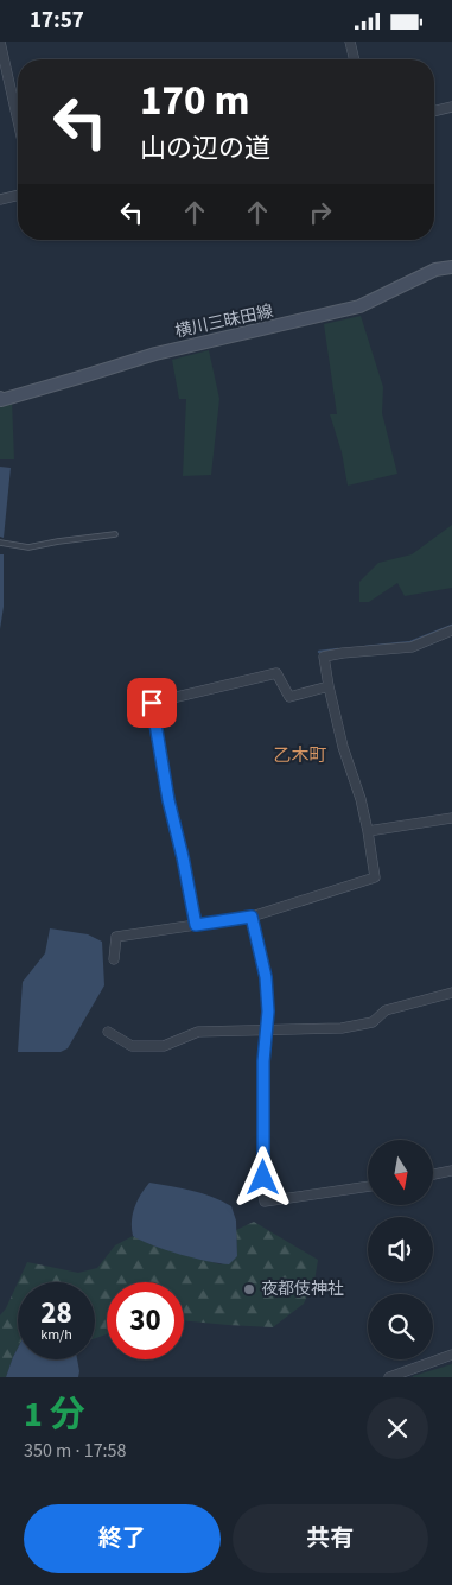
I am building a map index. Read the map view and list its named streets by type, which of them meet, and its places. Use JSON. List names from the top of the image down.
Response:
{
  "streets": {
    "main road": ["横川三昧田線"]
  },
  "districts": ["乙木町"],
  "places": ["夜都伎神社"],
  "north": "bottom",
  "page": {
    "status": "17:57",
    "turn": ["170 m", "山の辺の道"],
    "speed": "28 km/h",
    "limit": "30",
    "heading": ["1 分", "350 m · 17:58"],
    "buttons": ["終了", "共有"]
  }
}
